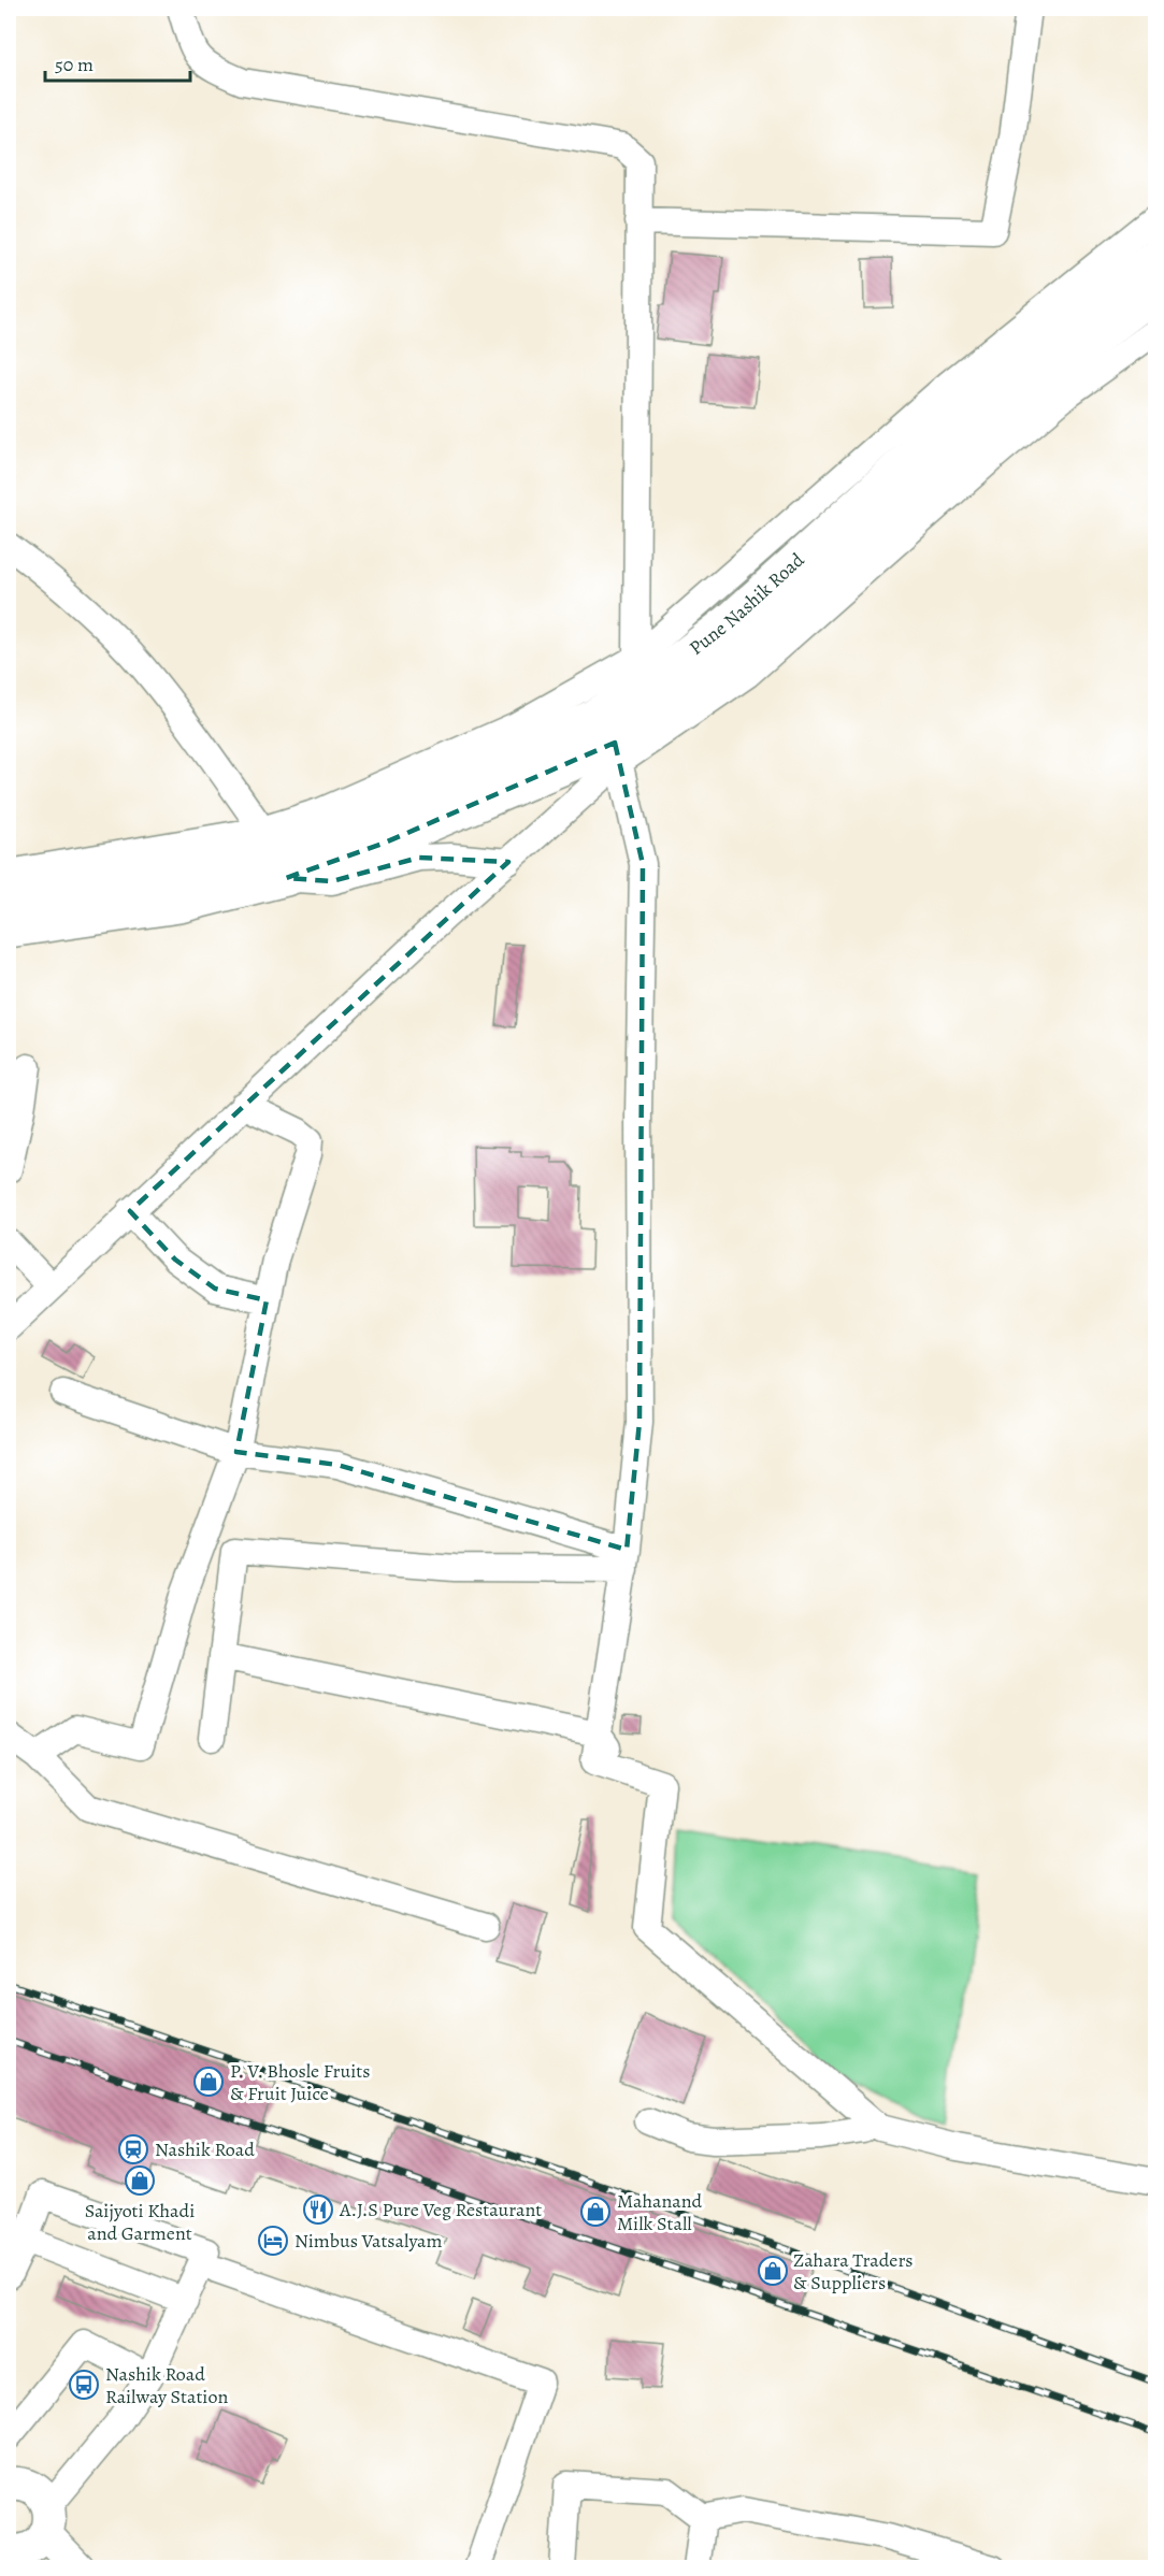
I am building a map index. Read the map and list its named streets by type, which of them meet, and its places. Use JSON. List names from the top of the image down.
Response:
{
  "streets": {
    "highway": ["Pune Nashik Road"]
  },
  "places": {
    "shop": [
      "P. V. Bhosle Fruits & Fruit Juice",
      "Saijyoti Khadi and Garment",
      "Mahanand Milk Stall",
      "Zahara Traders & Suppliers"
    ],
    "station": ["Nashik Road"],
    "restaurant": ["A.J.S Pure Veg Restaurant"],
    "hotel": ["Nimbus Vatsalyam"],
    "bus stop": ["Nashik Road Railway Station"]
  },
  "scale_bar": "50 m"
}
